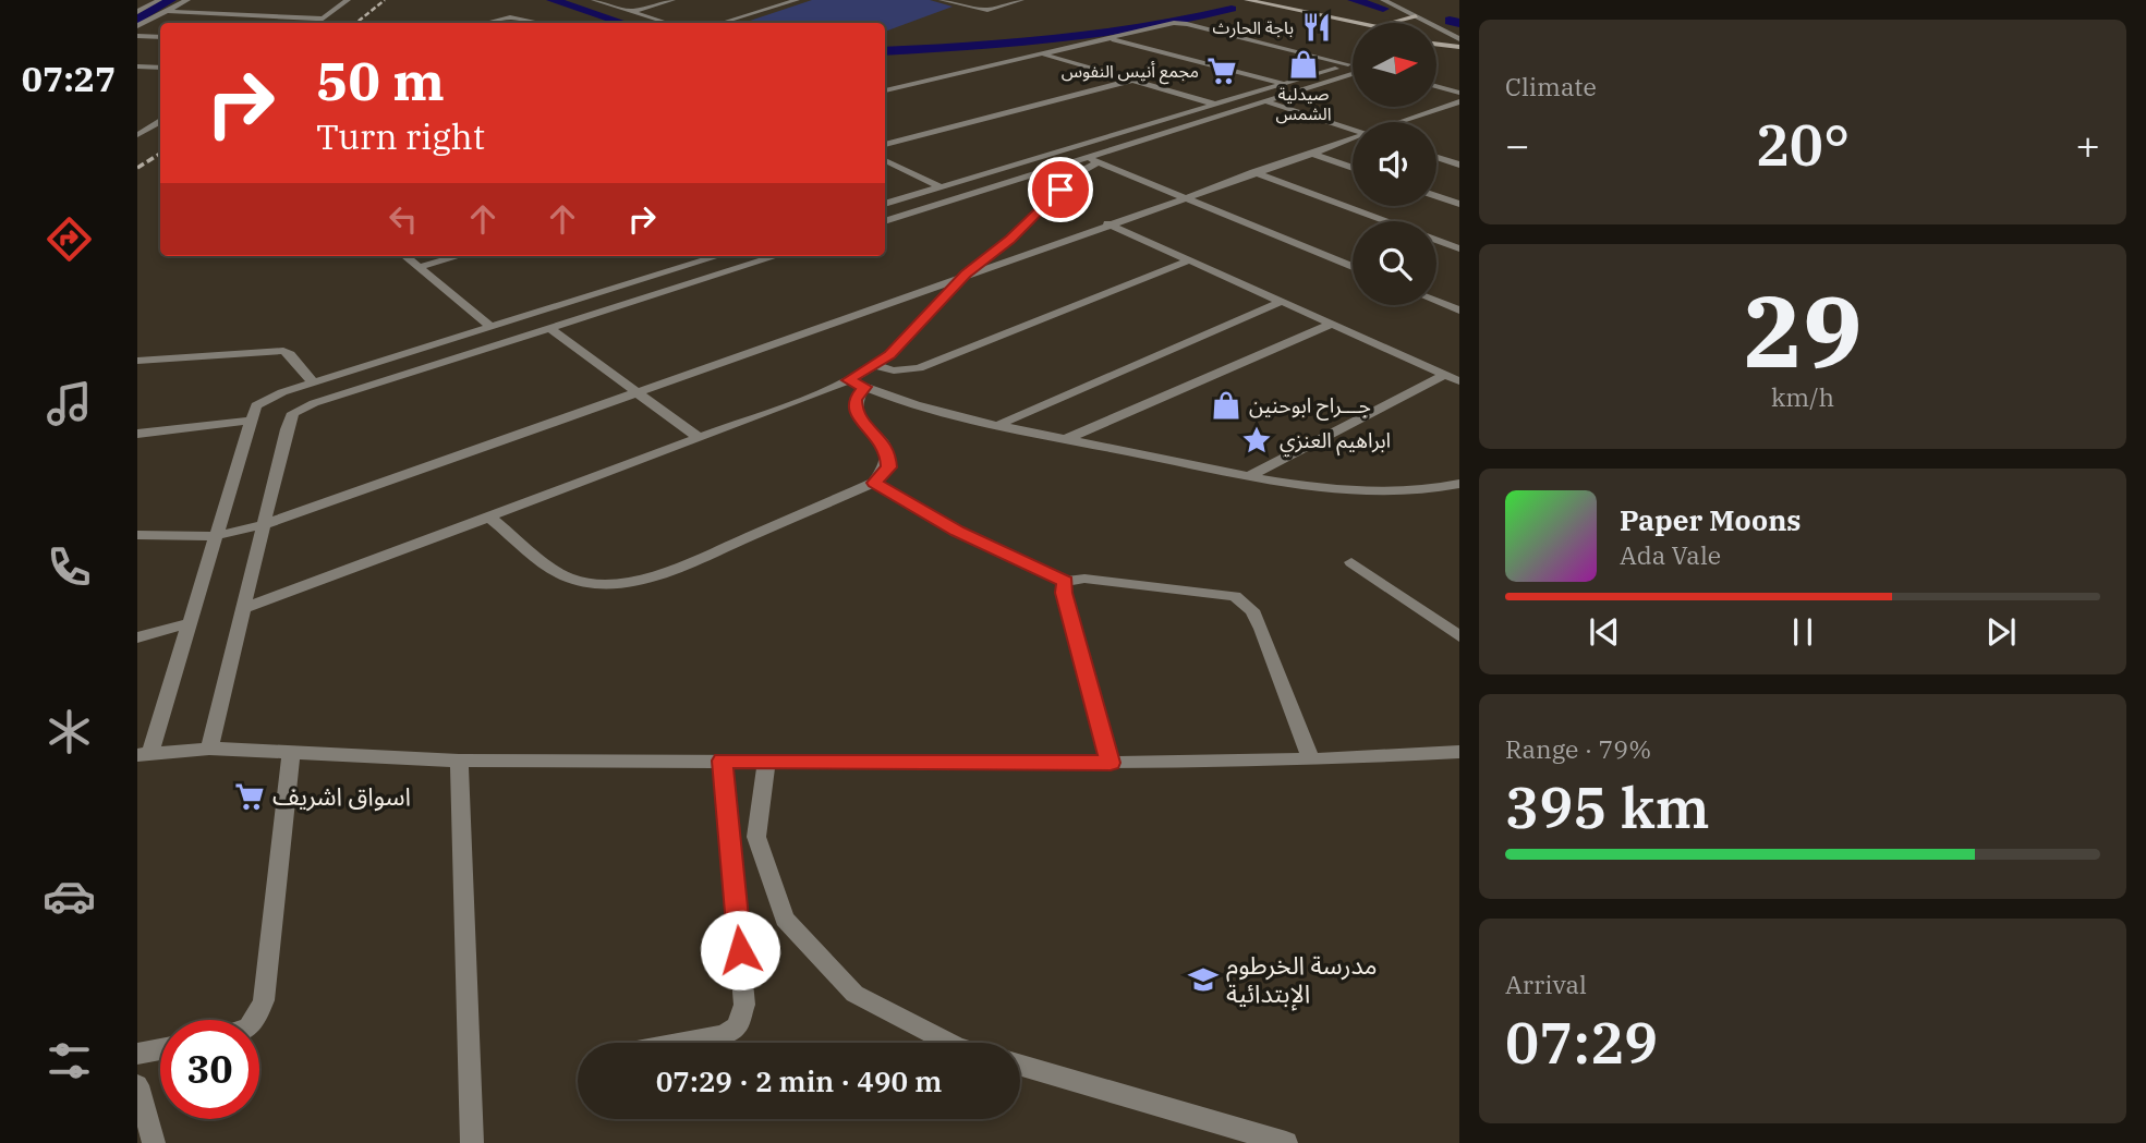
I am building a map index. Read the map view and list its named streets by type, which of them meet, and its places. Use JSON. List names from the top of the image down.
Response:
{
  "places": {
    "restaurant": ["باجة الحارث"],
    "shop": ["صيدلية الشمس", "جـــراح ابوحنين"],
    "supermarket": ["مجمع أنيس النفوس", "اسواق اشريف"],
    "place": ["ابراهيم العنزي"],
    "school or university": ["مدرسة الخرطوم الإبتدائية"]
  },
  "north": "right",
  "page": {
    "tabs": "07:27",
    "tile": [
      "Climate",
      ["29", "km/h"],
      ["Range · 79%", "395 km"],
      ["Arrival", "07:29"]
    ],
    "turn": ["50 m", "Turn right"],
    "heat": ["−", "20°", "+"],
    "song": ["Paper Moons", "Ada Vale"],
    "limit": "30",
    "trip": "07:29 · 2 min · 490 m"
  }
}
